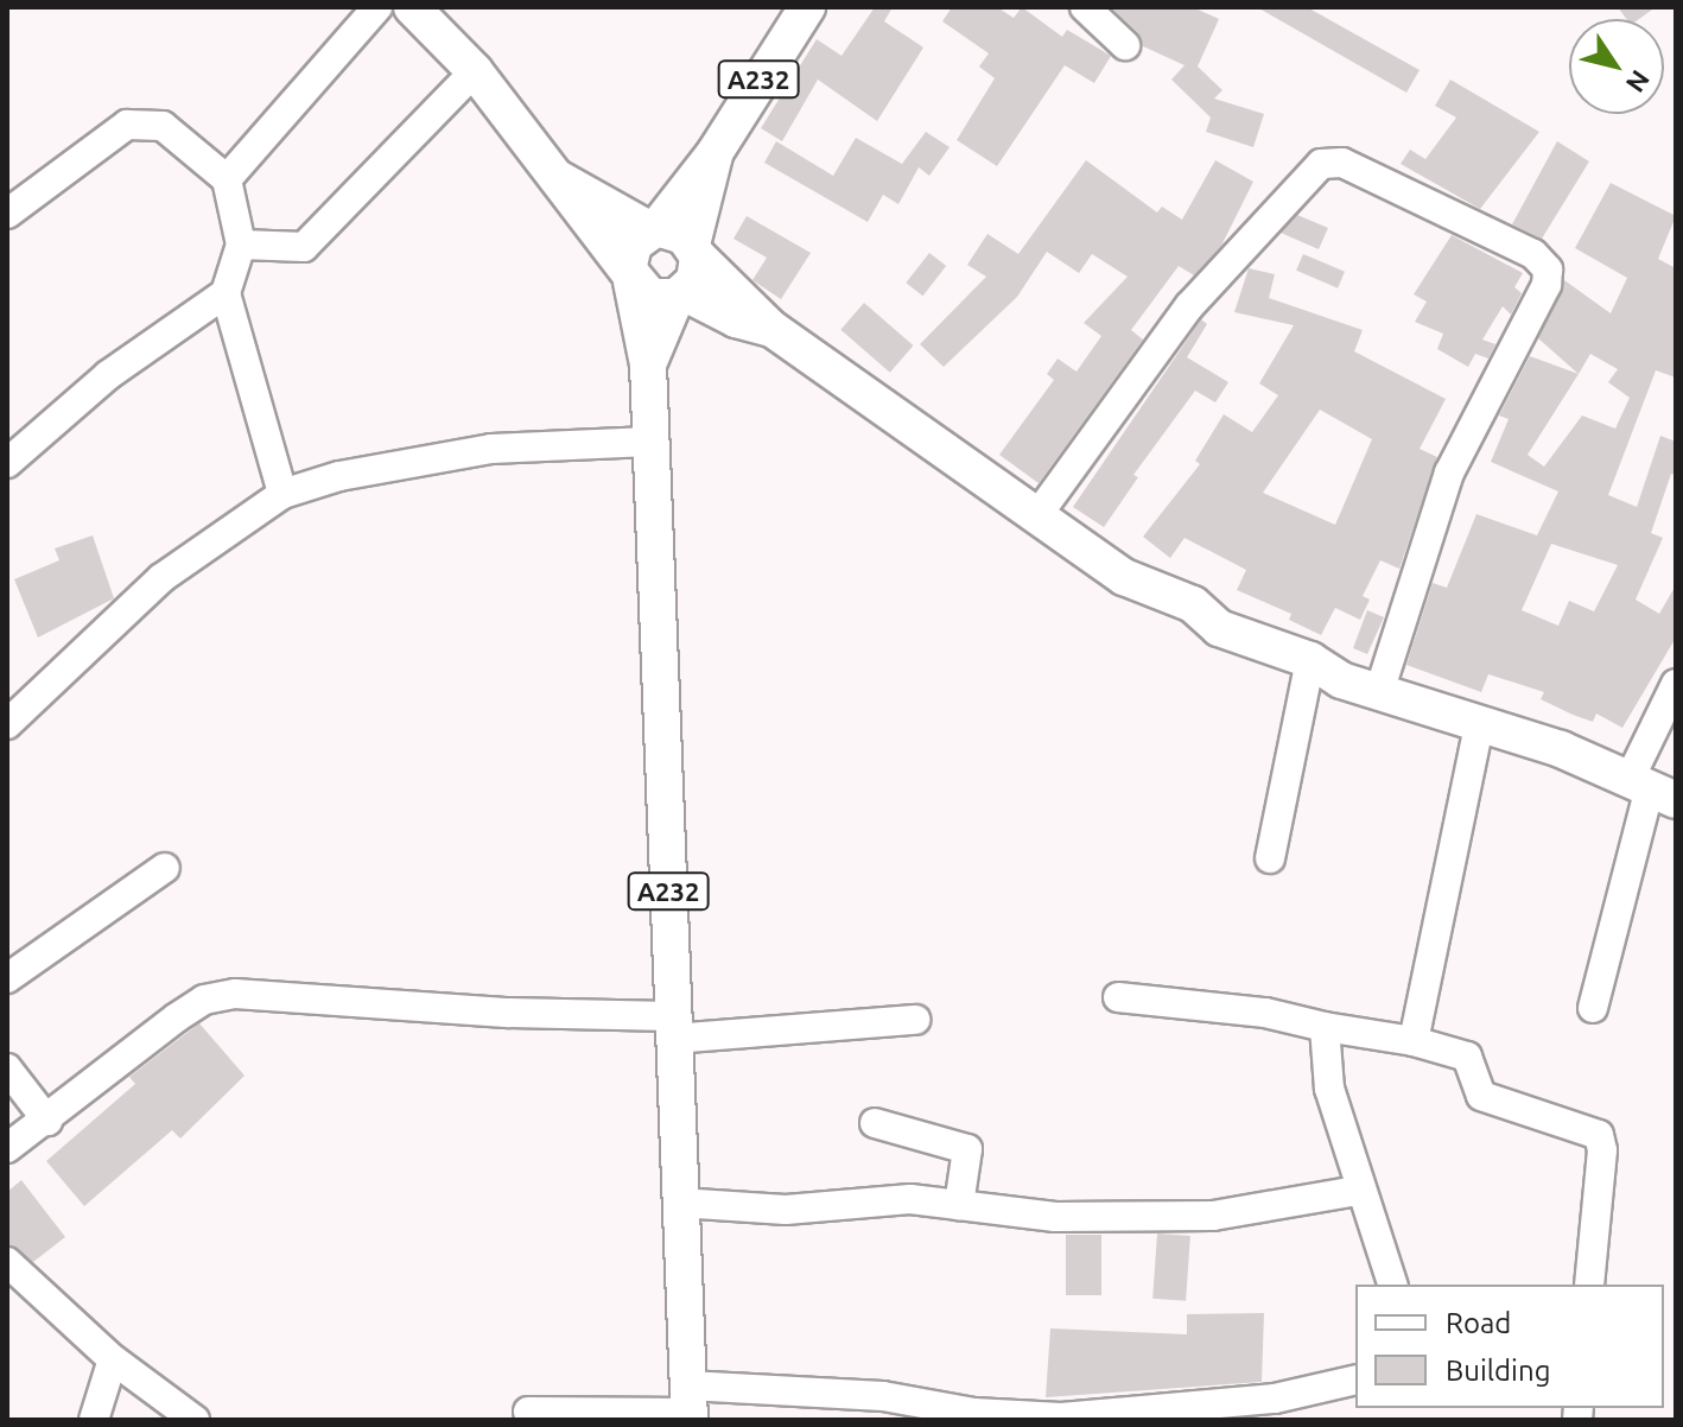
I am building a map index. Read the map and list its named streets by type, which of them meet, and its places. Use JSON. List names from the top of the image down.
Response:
{
  "streets": {
    "main road": ["A232"]
  },
  "legend": ["Road", "Building"],
  "north": "bottom right"
}
